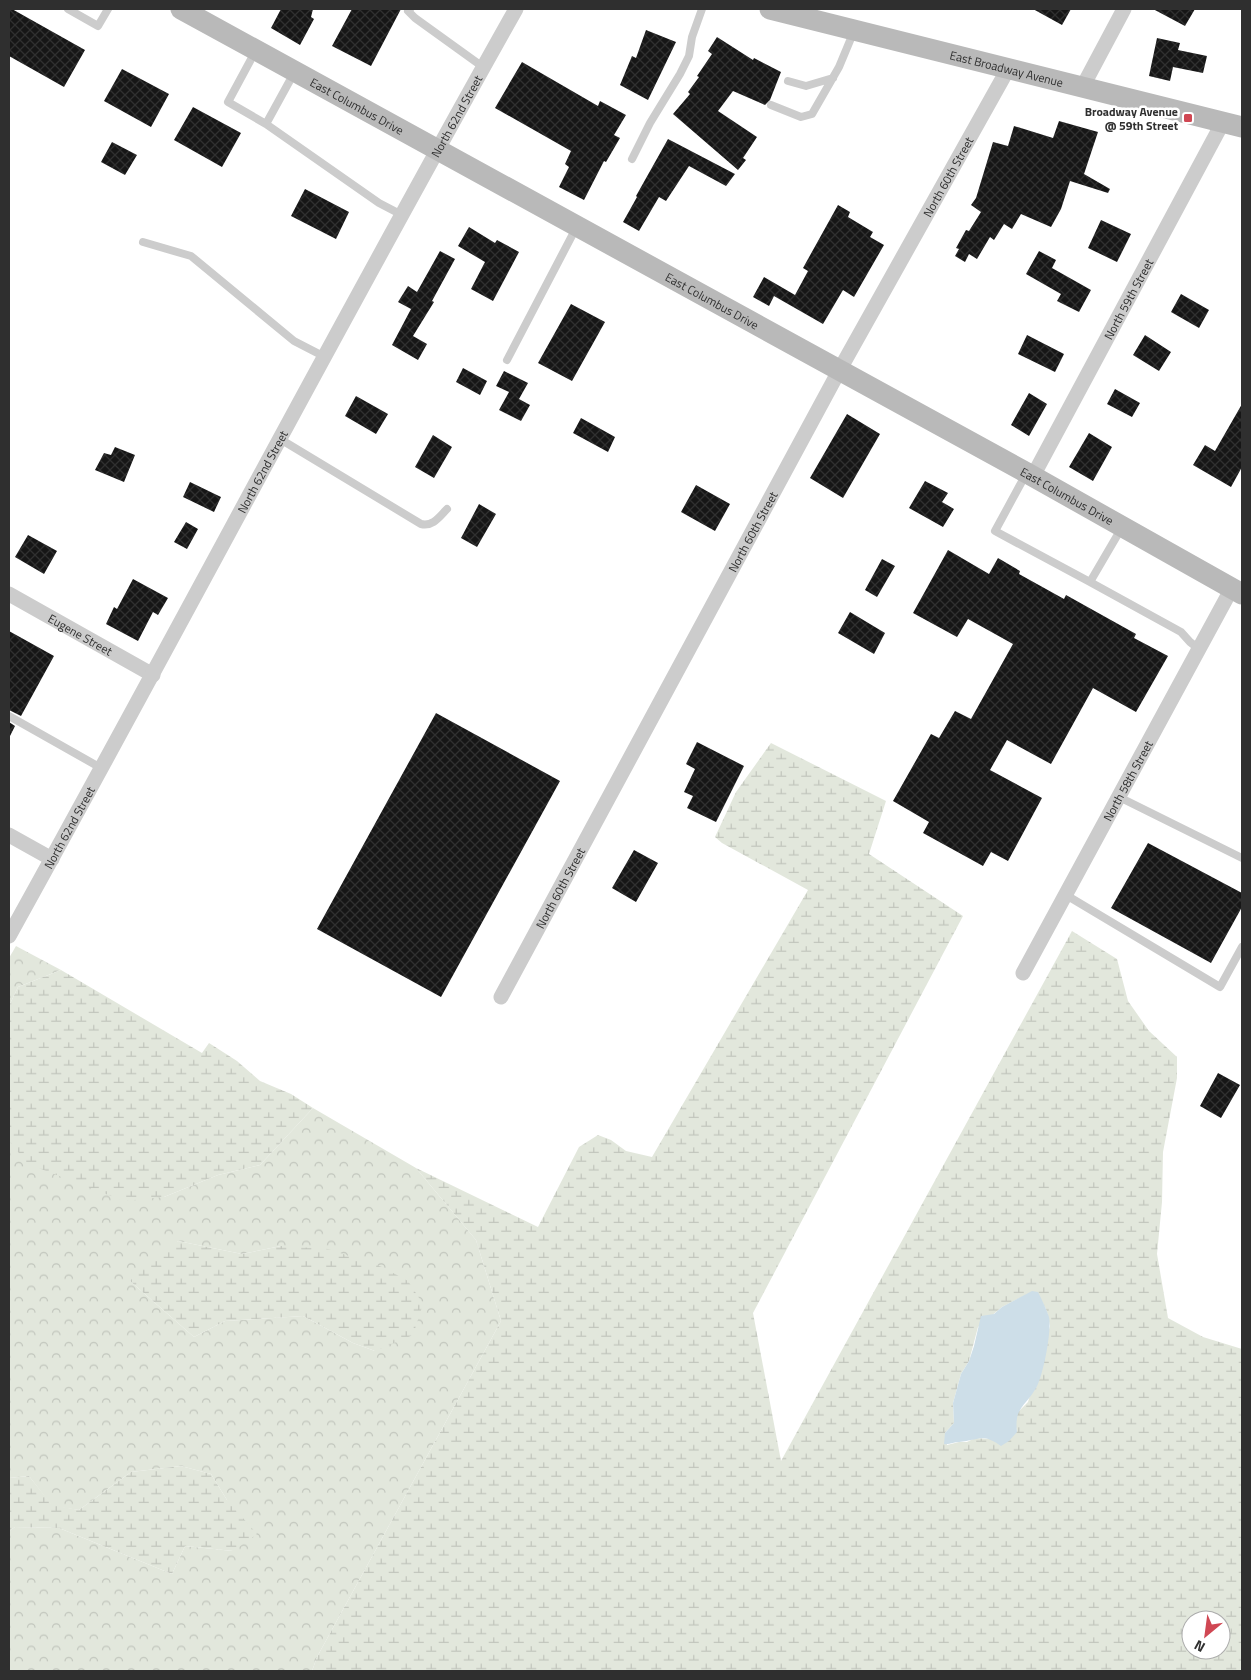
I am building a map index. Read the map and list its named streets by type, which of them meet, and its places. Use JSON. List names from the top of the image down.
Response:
{
  "streets": {
    "main road": ["East Broadway Avenue", "East Columbus Drive"],
    "street": [
      "North 62nd Street",
      "North 60th Street",
      "North 59th Street",
      "Eugene Street",
      "North 58th Street"
    ]
  },
  "crossings": [
    ["East Broadway Avenue", "North 60th Street"],
    ["East Broadway Avenue", "North 59th Street"],
    ["East Columbus Drive", "North 62nd Street"],
    ["East Columbus Drive", "North 60th Street"],
    ["East Columbus Drive", "North 59th Street"],
    ["East Columbus Drive", "North 58th Street"],
    ["North 62nd Street", "Eugene Street"]
  ],
  "places": {
    "transit": ["Broadway Avenue @ 59th Street"]
  },
  "north": "bottom left"
}
